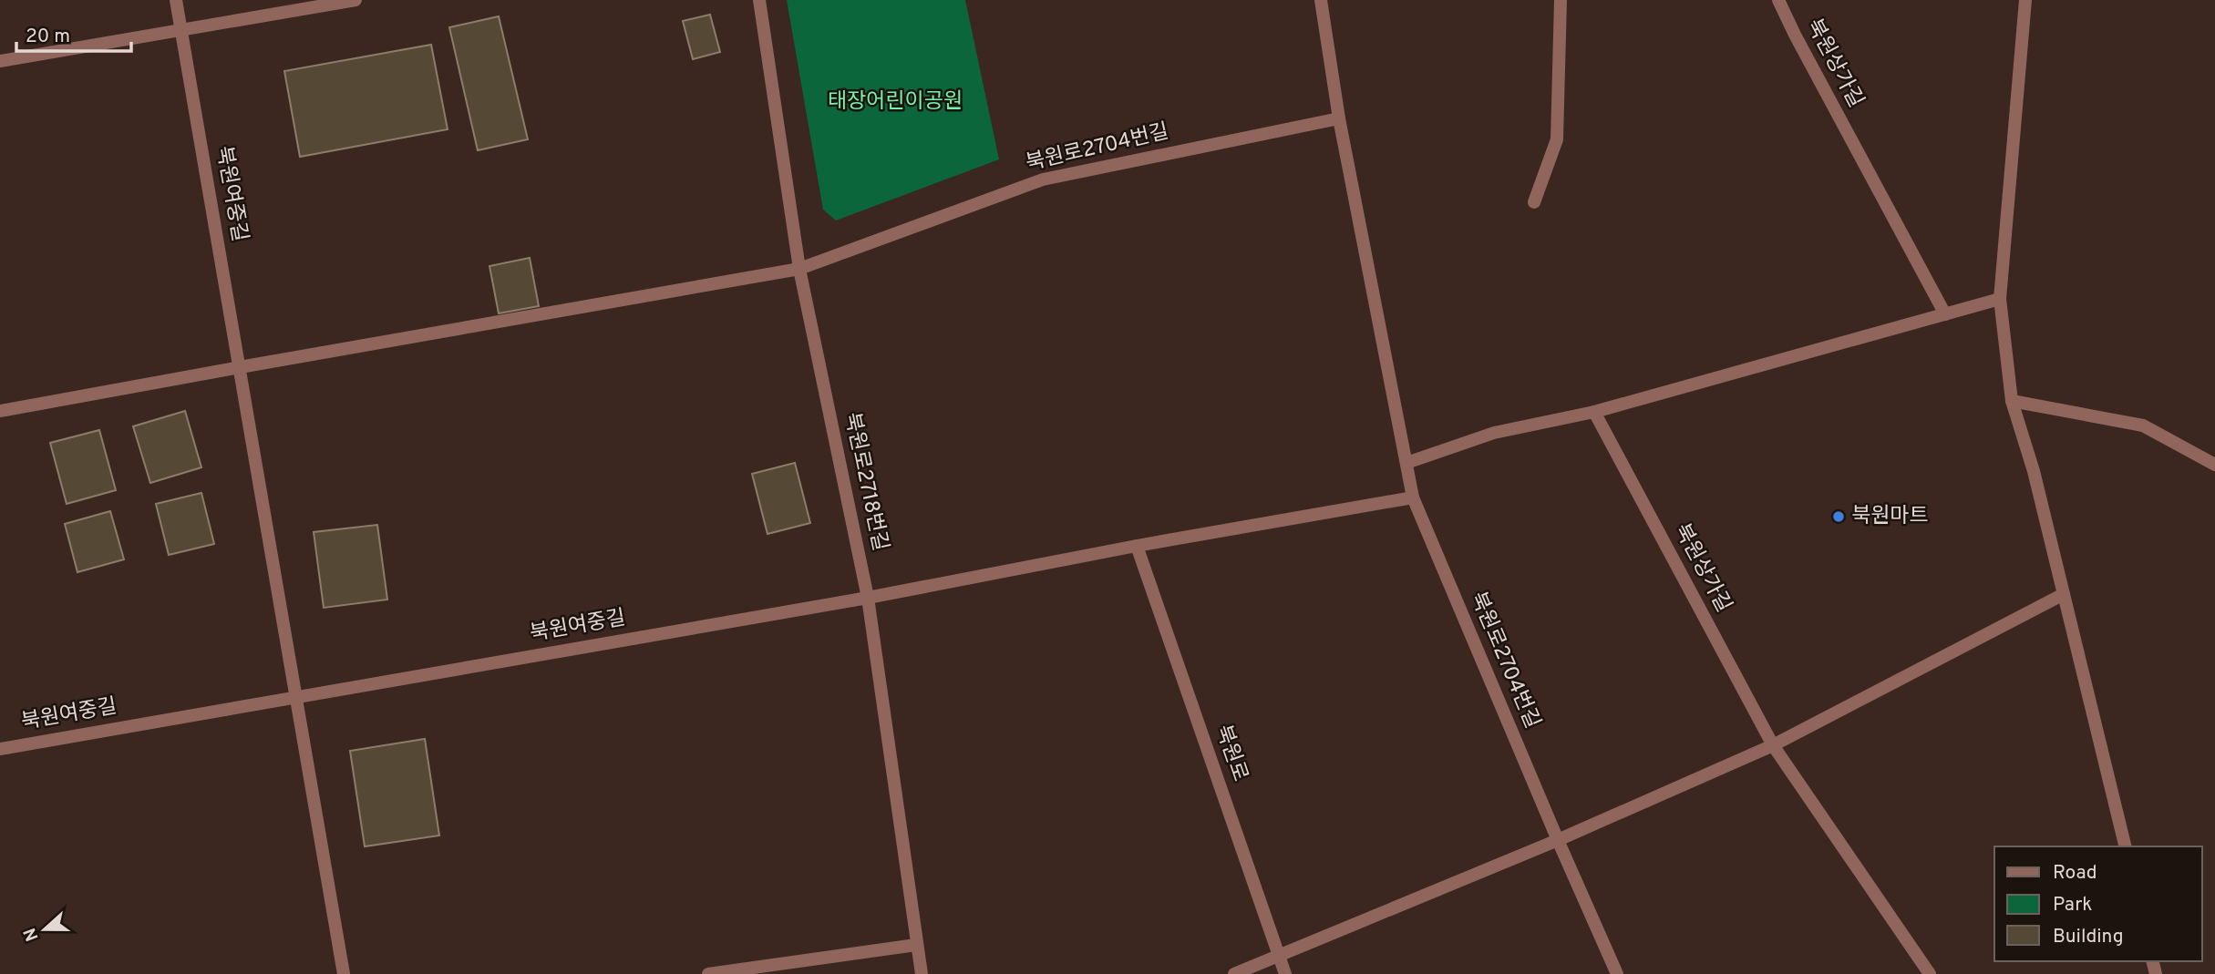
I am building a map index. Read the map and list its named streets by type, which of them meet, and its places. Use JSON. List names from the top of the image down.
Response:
{
  "streets": {
    "street": [
      "북원상가길",
      "북원로2704번길",
      "북원여중길",
      "북원로2718번길",
      "북원로"
    ]
  },
  "crossings": [
    ["북원로2704번길", "북원로2718번길"],
    ["북원여중길", "북원로2718번길"]
  ],
  "parks": ["태장어린이공원"],
  "places": ["북원마트"],
  "legend": ["Road", "Park", "Building"],
  "scale_bar": "20 m",
  "north": "left"
}
